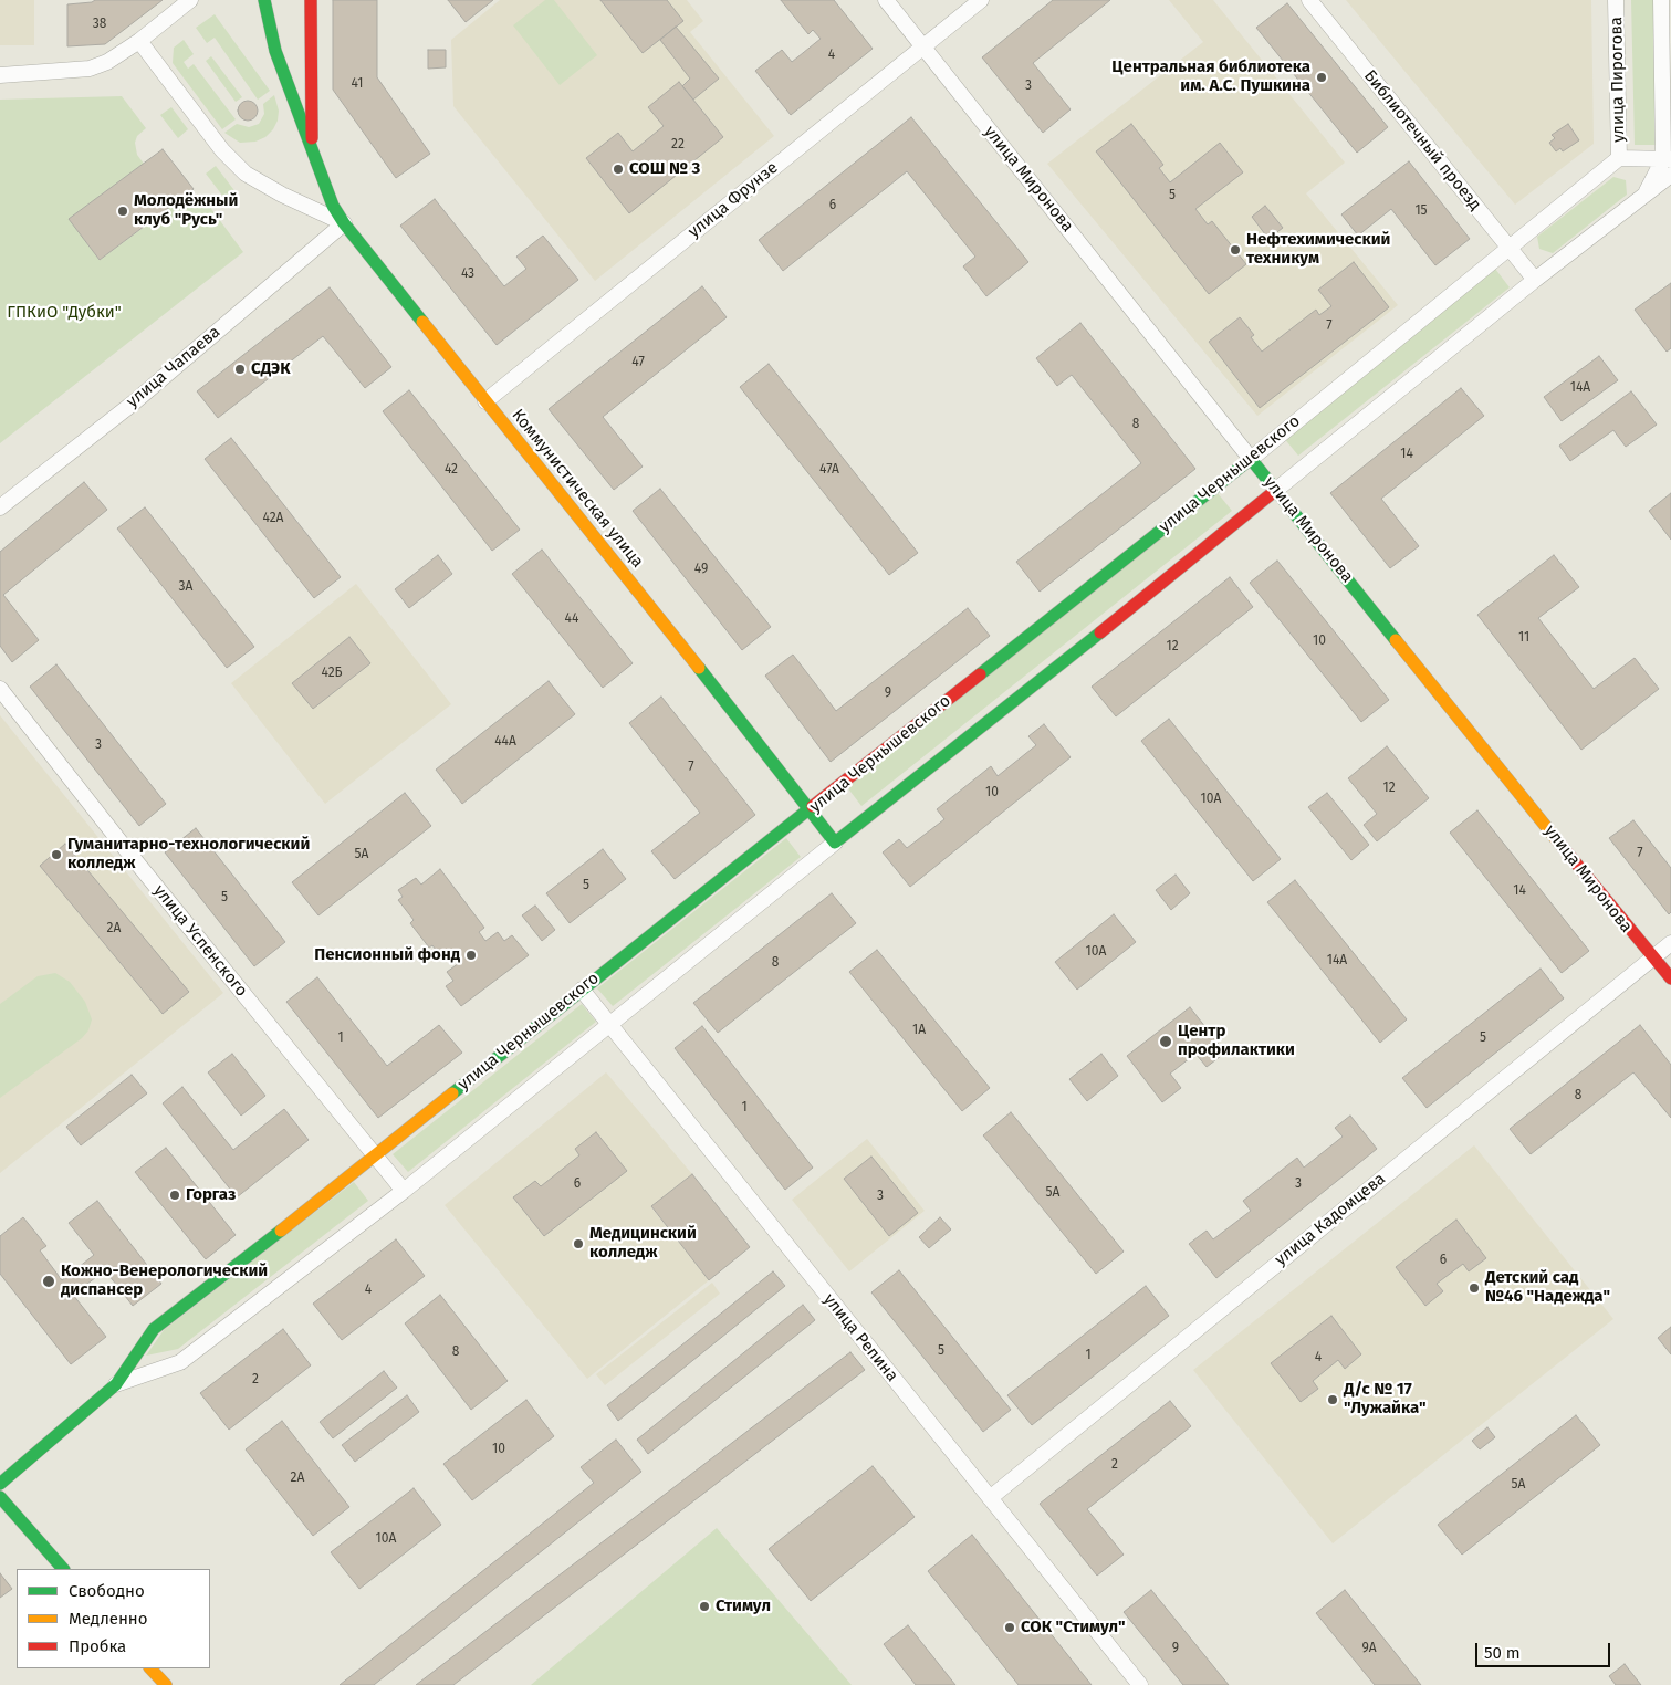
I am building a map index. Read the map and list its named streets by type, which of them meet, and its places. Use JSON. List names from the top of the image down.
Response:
{
  "streets": {
    "main road": ["улица Миронова", "улица Чернышевского", "Коммунистическая улица"],
    "street": [
      "улица Пирогова",
      "Библиотечный проезд",
      "улица Фрунзе",
      "улица Чапаева",
      "улица Успенского",
      "улица Кадомцева",
      "улица Репина"
    ]
  },
  "crossings": [
    ["улица Пирогова", "улица Чернышевского"],
    ["Библиотечный проезд", "улица Чернышевского"],
    ["улица Миронова", "улица Фрунзе"],
    ["улица Миронова", "улица Чернышевского"],
    ["улица Миронова", "улица Кадомцева"],
    ["улица Фрунзе", "Коммунистическая улица"],
    ["улица Чапаева", "Коммунистическая улица"],
    ["улица Чернышевского", "Коммунистическая улица"],
    ["улица Чернышевского", "улица Успенского"],
    ["улица Чернышевского", "улица Репина"],
    ["улица Кадомцева", "улица Репина"]
  ],
  "parks": ["ГПКиО \"Дубки\""],
  "places": [
    "Центральная библиотека им. А.С. Пушкина",
    "СОШ № 3",
    "Молодёжный клуб \"Русь\"",
    "Нефтехимический техникум",
    "СДЭК",
    "Гуманитарно-технологический колледж",
    "Пенсионный фонд",
    "Центр профилактики",
    "Горгаз",
    "Медицинский колледж",
    "Кожно-Венерологический диспансер",
    "Детский сад №46 \"Надежда\"",
    "Д/с № 17 \"Лужайка\"",
    "Стимул",
    "СОК \"Стимул\""
  ],
  "house_numbers": [
    "38",
    "4",
    "41",
    "3",
    "22",
    "5",
    "6",
    "15",
    "43",
    "7",
    "47",
    "14А",
    "8",
    "14",
    "42",
    "47А",
    "42А",
    "49",
    "3А",
    "44",
    "11",
    "10",
    "12",
    "42Б",
    "9",
    "44А",
    "3",
    "7",
    "12",
    "10",
    "10А",
    "7",
    "5А",
    "5",
    "14",
    "5",
    "2А",
    "10А",
    "14А",
    "8",
    "1А",
    "1",
    "5",
    "8",
    "1",
    "6",
    "3",
    "5А",
    "3",
    "6",
    "4",
    "5",
    "8",
    "1",
    "4",
    "2",
    "10",
    "2",
    "2А",
    "5А",
    "10А",
    "9",
    "9А"
  ],
  "legend": ["Свободно", "Медленно", "Пробка"],
  "scale_bar": "50 m"
}
